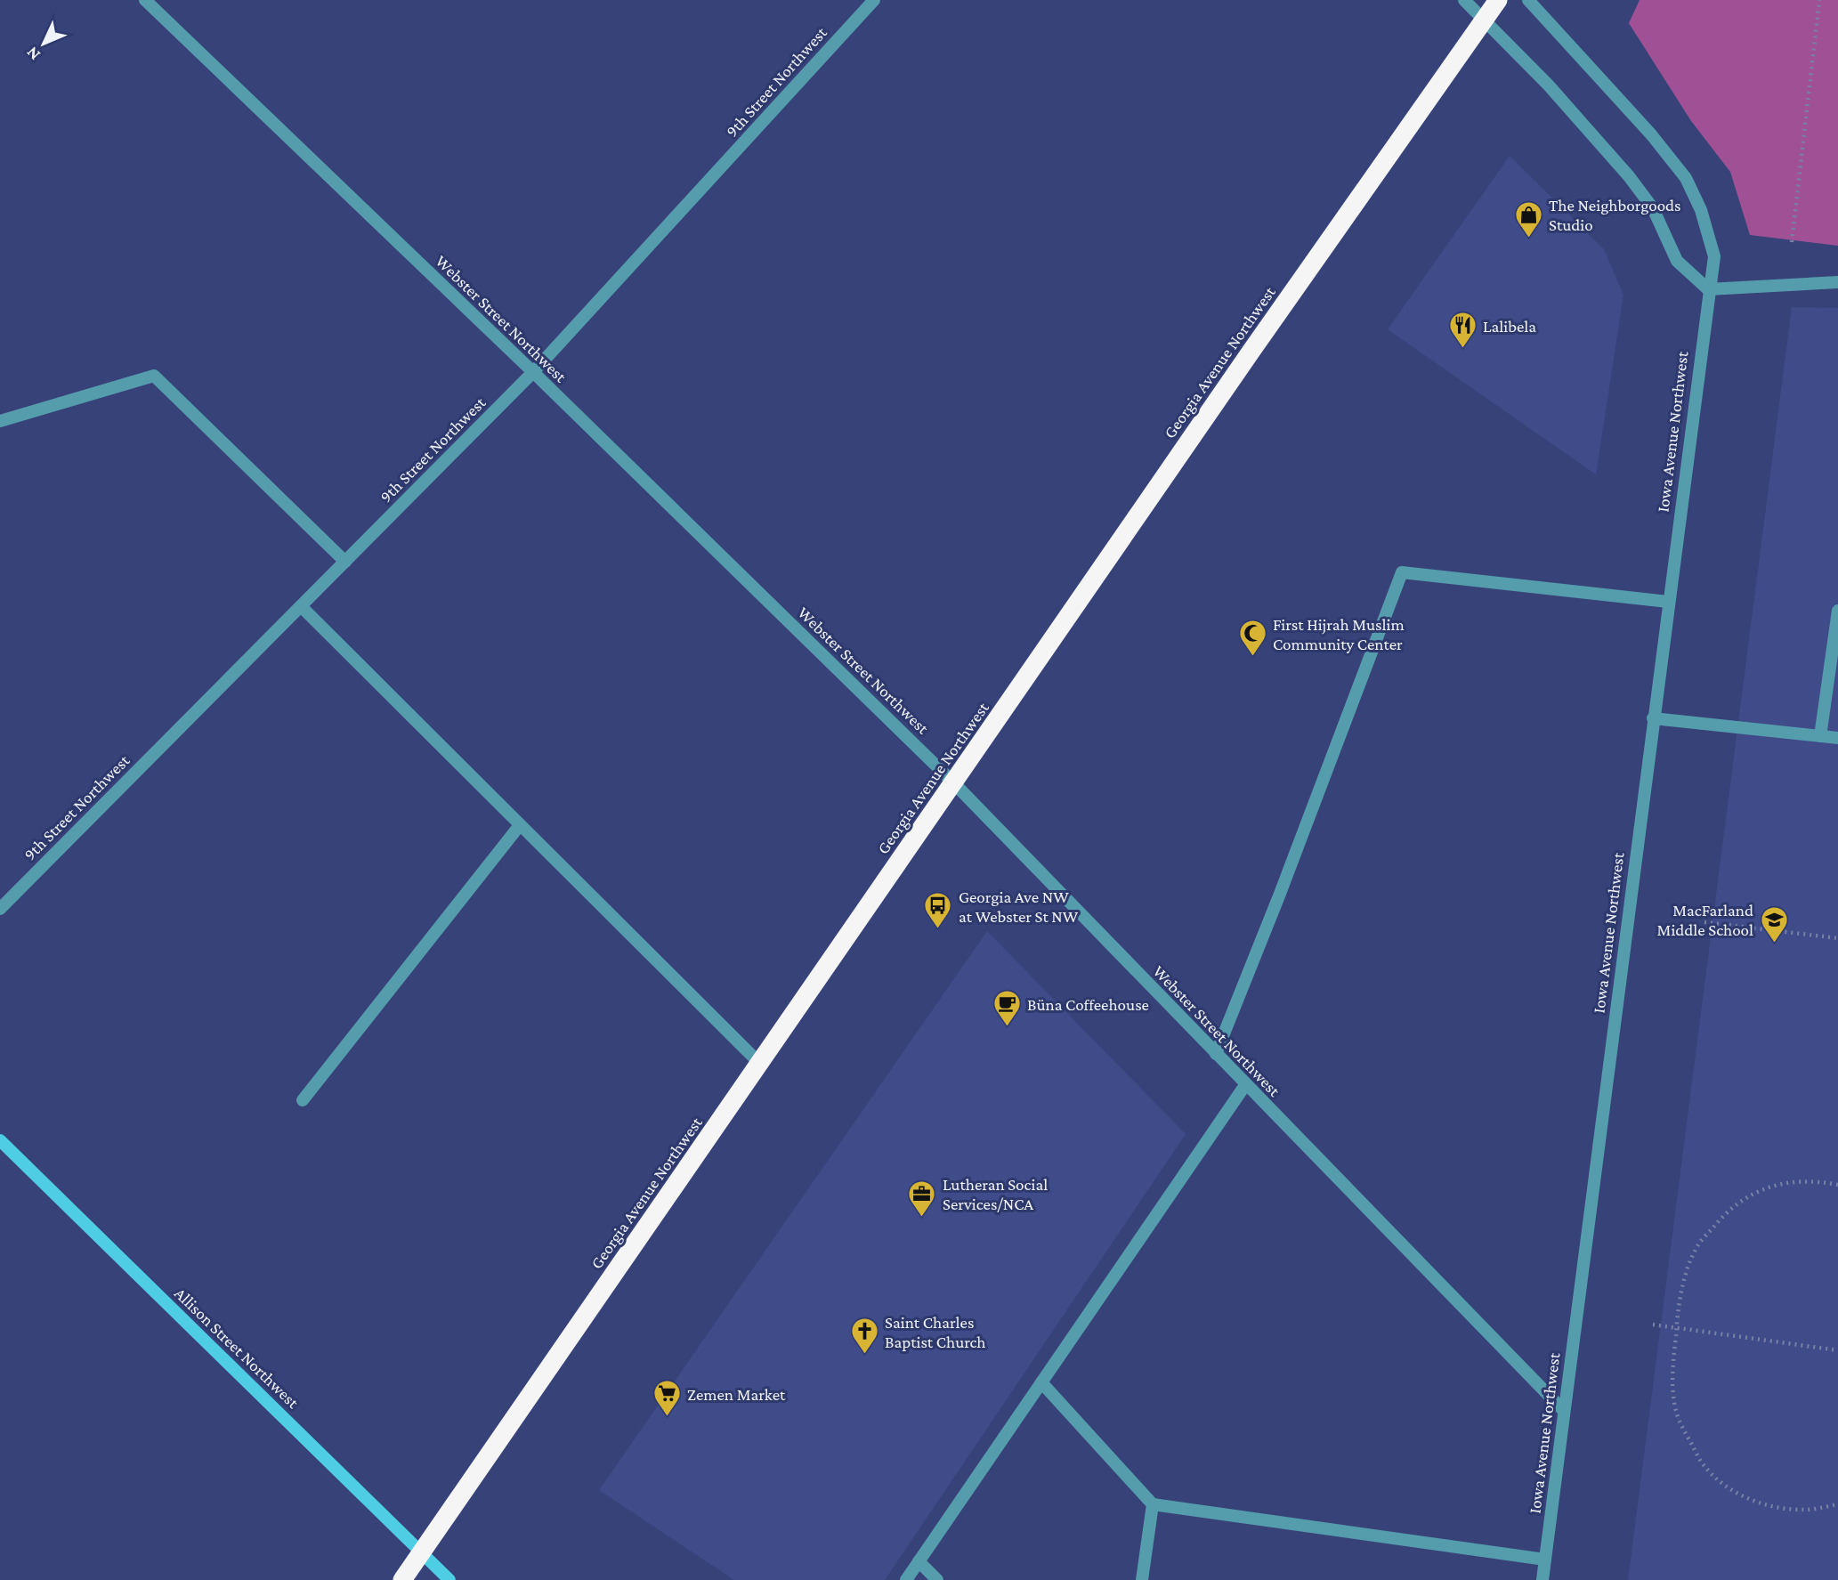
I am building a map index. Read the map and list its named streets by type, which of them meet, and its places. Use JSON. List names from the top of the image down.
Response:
{
  "streets": {
    "highway": ["Georgia Avenue Northwest"],
    "street": [
      "9th Street Northwest",
      "Webster Street Northwest",
      "Iowa Avenue Northwest",
      "Allison Street Northwest"
    ]
  },
  "crossings": [
    ["9th Street Northwest", "Webster Street Northwest"],
    ["Webster Street Northwest", "Georgia Avenue Northwest"],
    ["Webster Street Northwest", "Iowa Avenue Northwest"],
    ["Georgia Avenue Northwest", "Allison Street Northwest"]
  ],
  "places": {
    "shop": ["The Neighborgoods Studio"],
    "restaurant": ["Lalibela"],
    "mosque": ["First Hijrah Muslim Community Center"],
    "bus stop": ["Georgia Ave NW at Webster St NW"],
    "school or university": ["MacFarland Middle School"],
    "cafe": ["Büna Coffeehouse"],
    "office": ["Lutheran Social Services/NCA"],
    "church": ["Saint Charles Baptist Church"],
    "supermarket": ["Zemen Market"]
  },
  "north": "bottom left"
}
